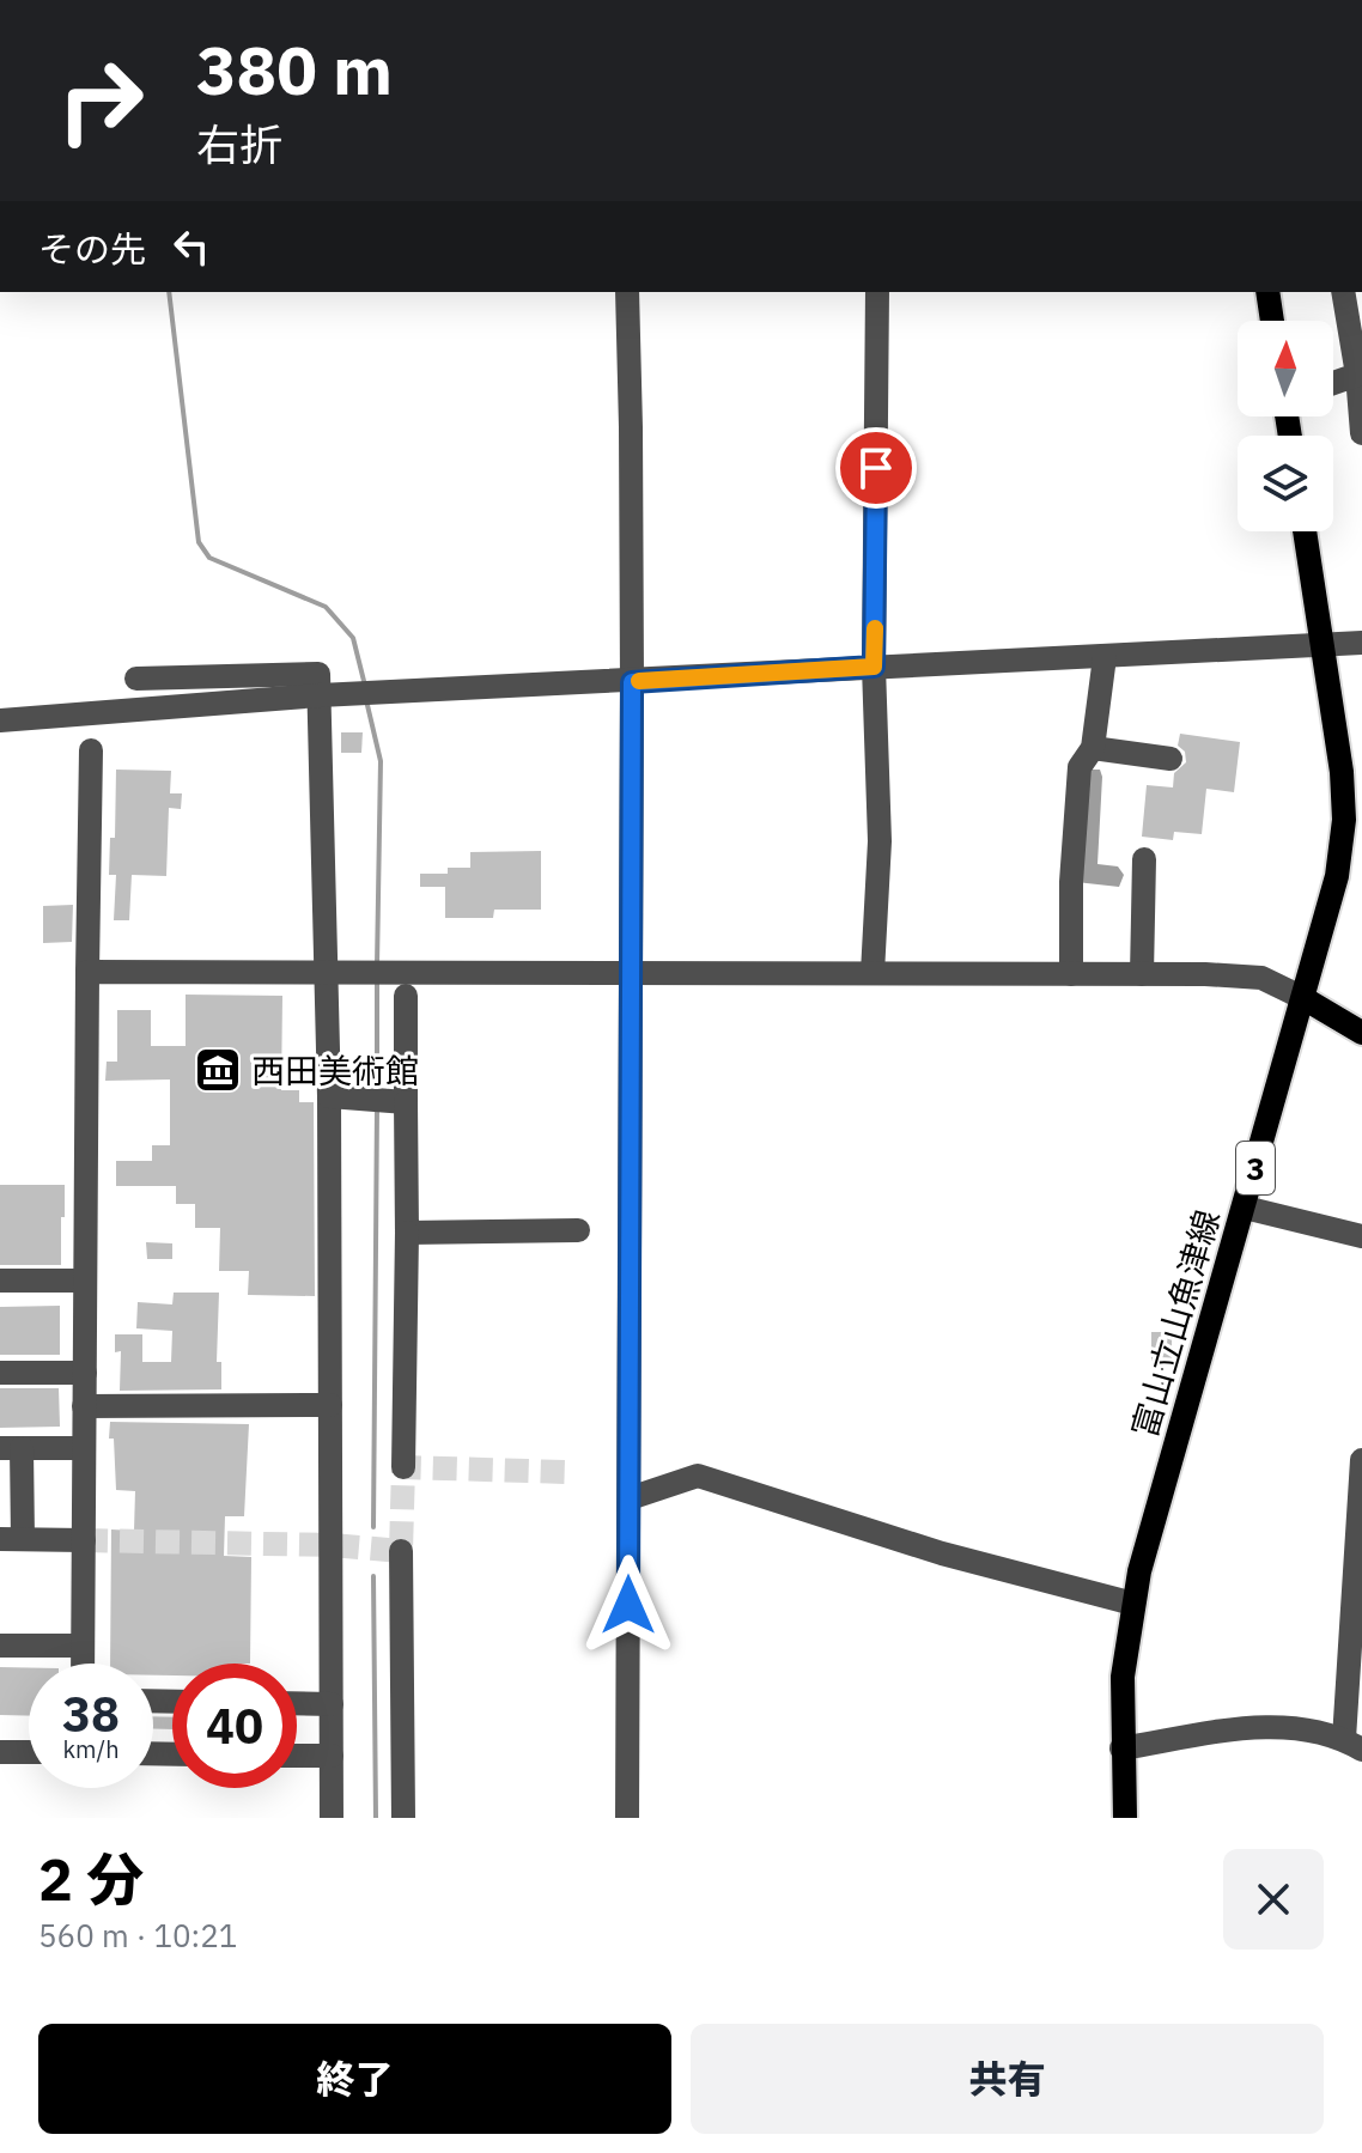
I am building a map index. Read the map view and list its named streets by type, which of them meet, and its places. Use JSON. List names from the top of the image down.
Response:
{
  "streets": {
    "main road": ["3", "富山立山魚津線"]
  },
  "places": {
    "museum": ["西田美術館"]
  },
  "north": "top",
  "page": {
    "turn": ["380 m", "右折"],
    "then": "その先",
    "speed": "38 km/h",
    "limit": "40",
    "heading": ["2 分", "560 m · 10:21"],
    "buttons": ["終了", "共有"]
  }
}
